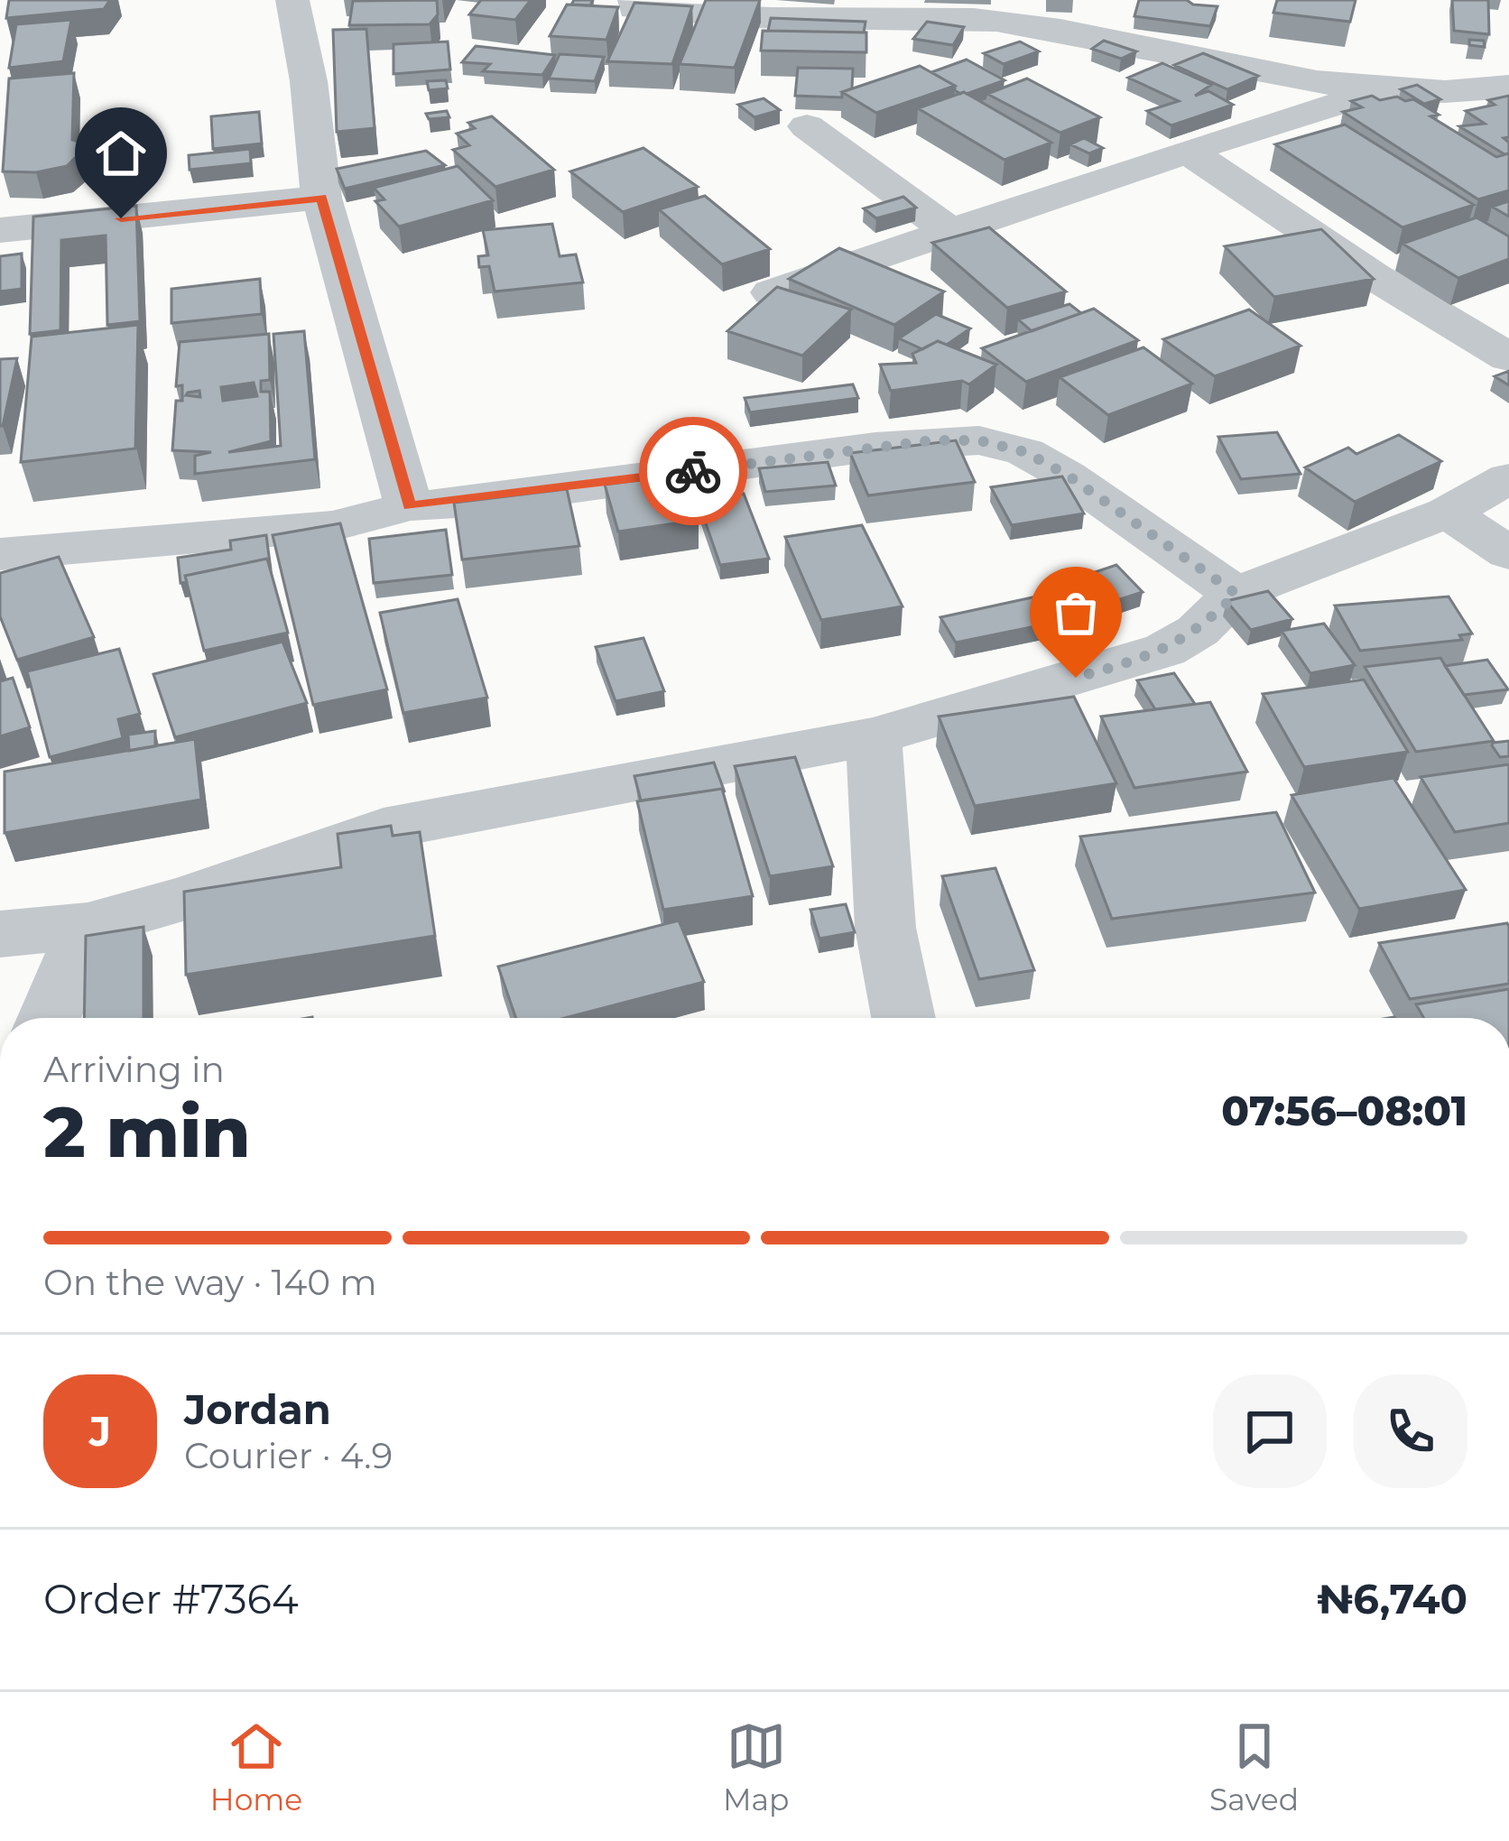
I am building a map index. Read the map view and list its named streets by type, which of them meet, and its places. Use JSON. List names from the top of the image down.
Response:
{
  "page": {
    "heading": ["2 min", "Arriving in", "07:56–08:01"],
    "panel": [
      "Jordan",
      "Courier · 4.9",
      "Order #7364",
      "₦6,740"
    ],
    "bar": "On the way · 140 m",
    "round": "J",
    "tabs": ["Home", "Map", "Saved"]
  }
}
